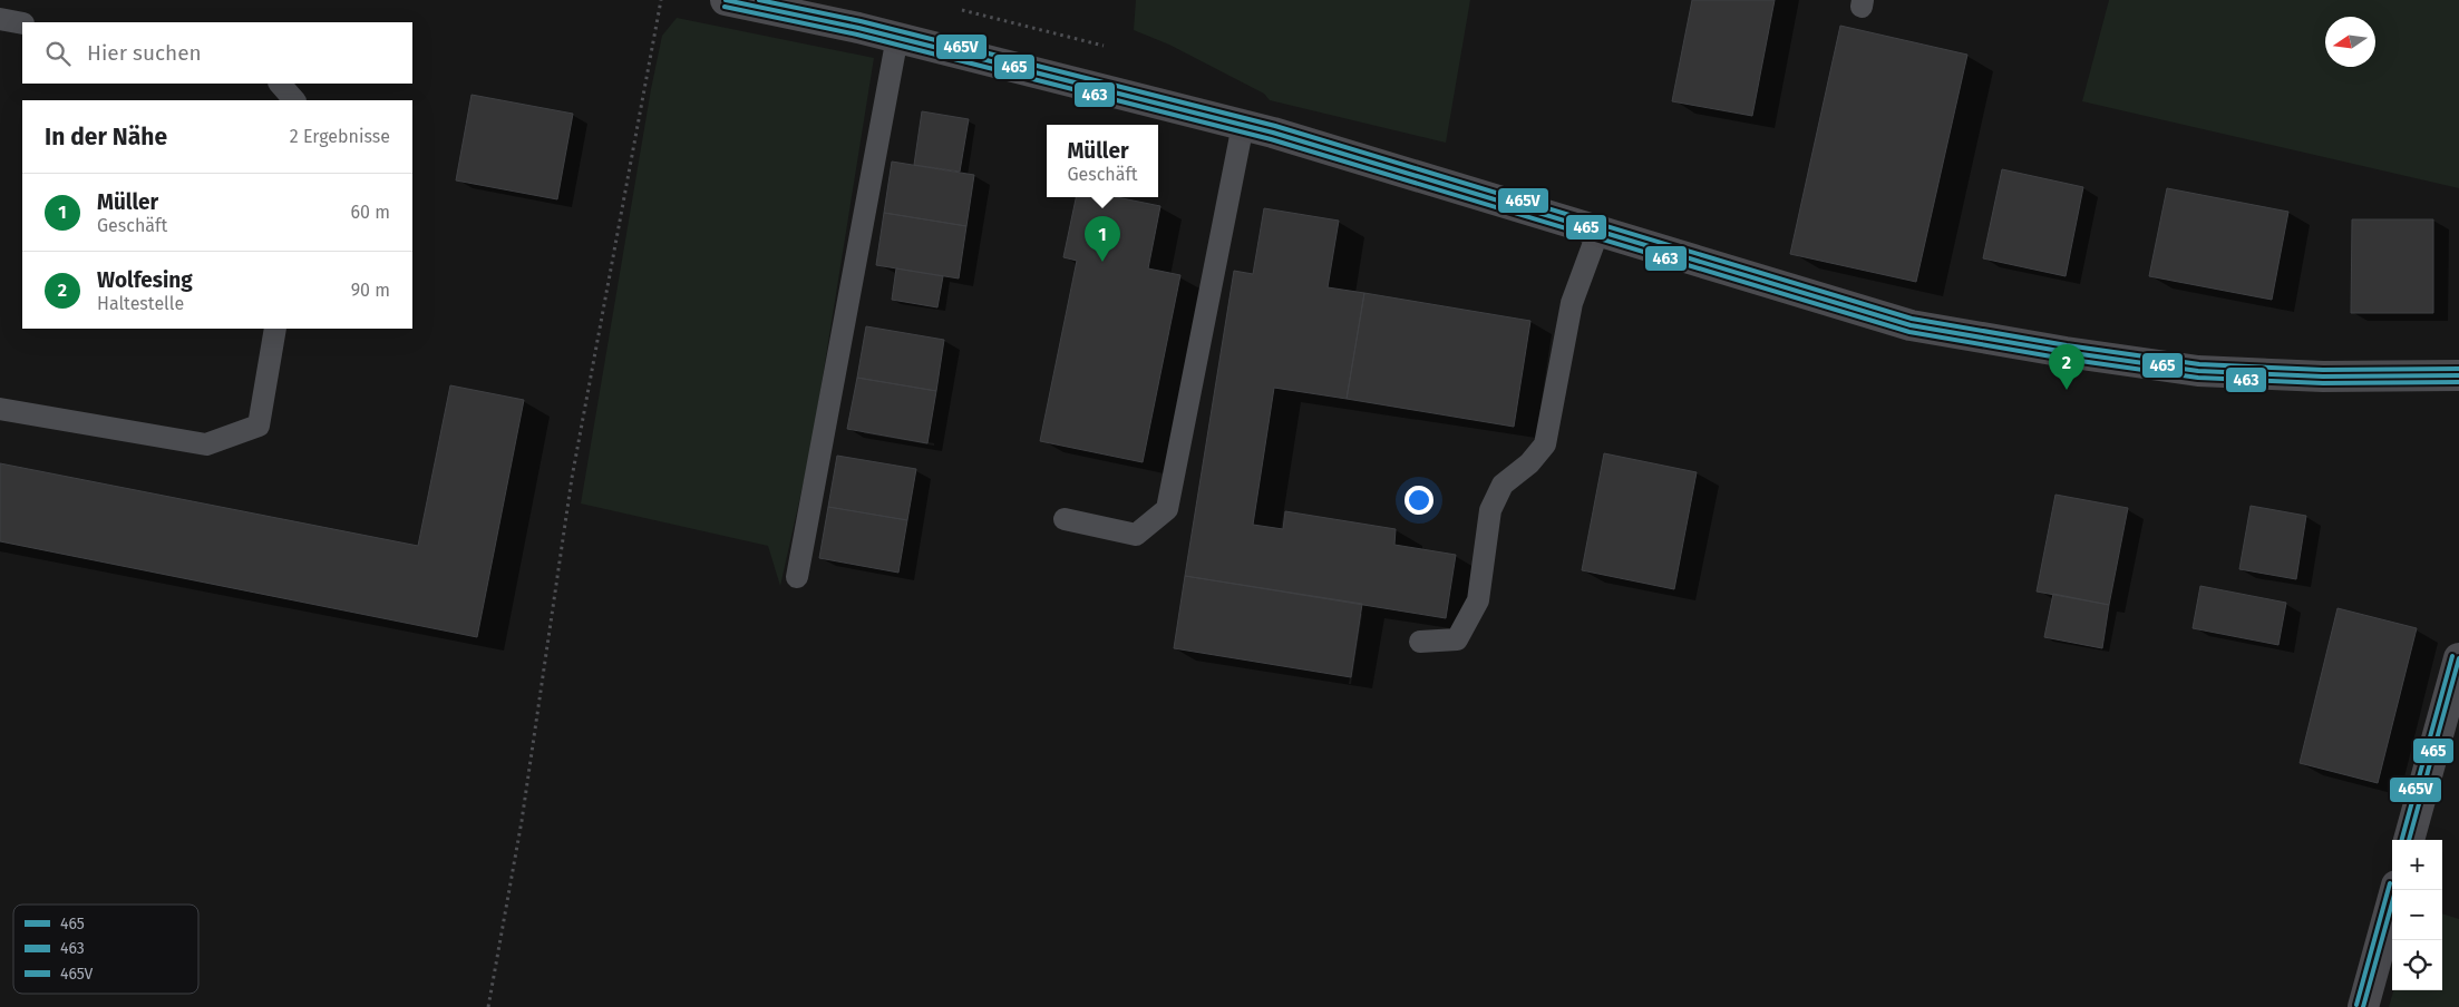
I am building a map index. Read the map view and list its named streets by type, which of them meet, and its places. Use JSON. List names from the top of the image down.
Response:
{
  "lines": ["transit line 465", "transit line 465V", "transit line 463"],
  "legend": ["465", "463", "465V"],
  "north": "left",
  "page": {
    "search": "Hier suchen",
    "heading": ["In der Nähe", "2 Ergebnisse"],
    "popup": ["Müller", "Geschäft"],
    "list": [
      {
        "mark": "1",
        "name": "Müller",
        "note": "Geschäft",
        "value": "60 m"
      },
      {
        "mark": "2",
        "name": "Wolfesing",
        "note": "Haltestelle",
        "value": "90 m"
      }
    ],
    "pins": ["1", "2"],
    "map_buttons": ["+", "−"]
  }
}
